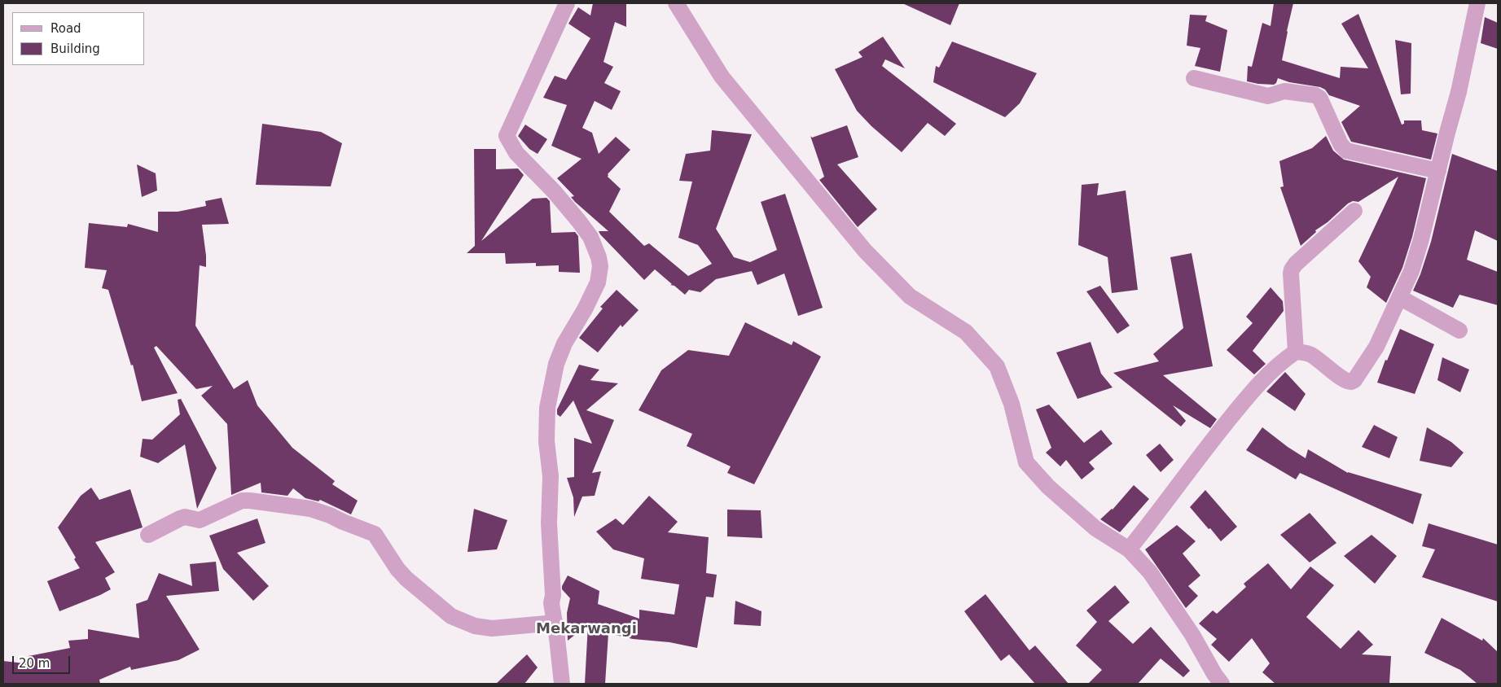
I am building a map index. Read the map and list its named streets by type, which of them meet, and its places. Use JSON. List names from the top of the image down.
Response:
{
  "districts": ["Mekarwangi"],
  "legend": ["Road", "Building"],
  "scale_bar": "20 m"
}
